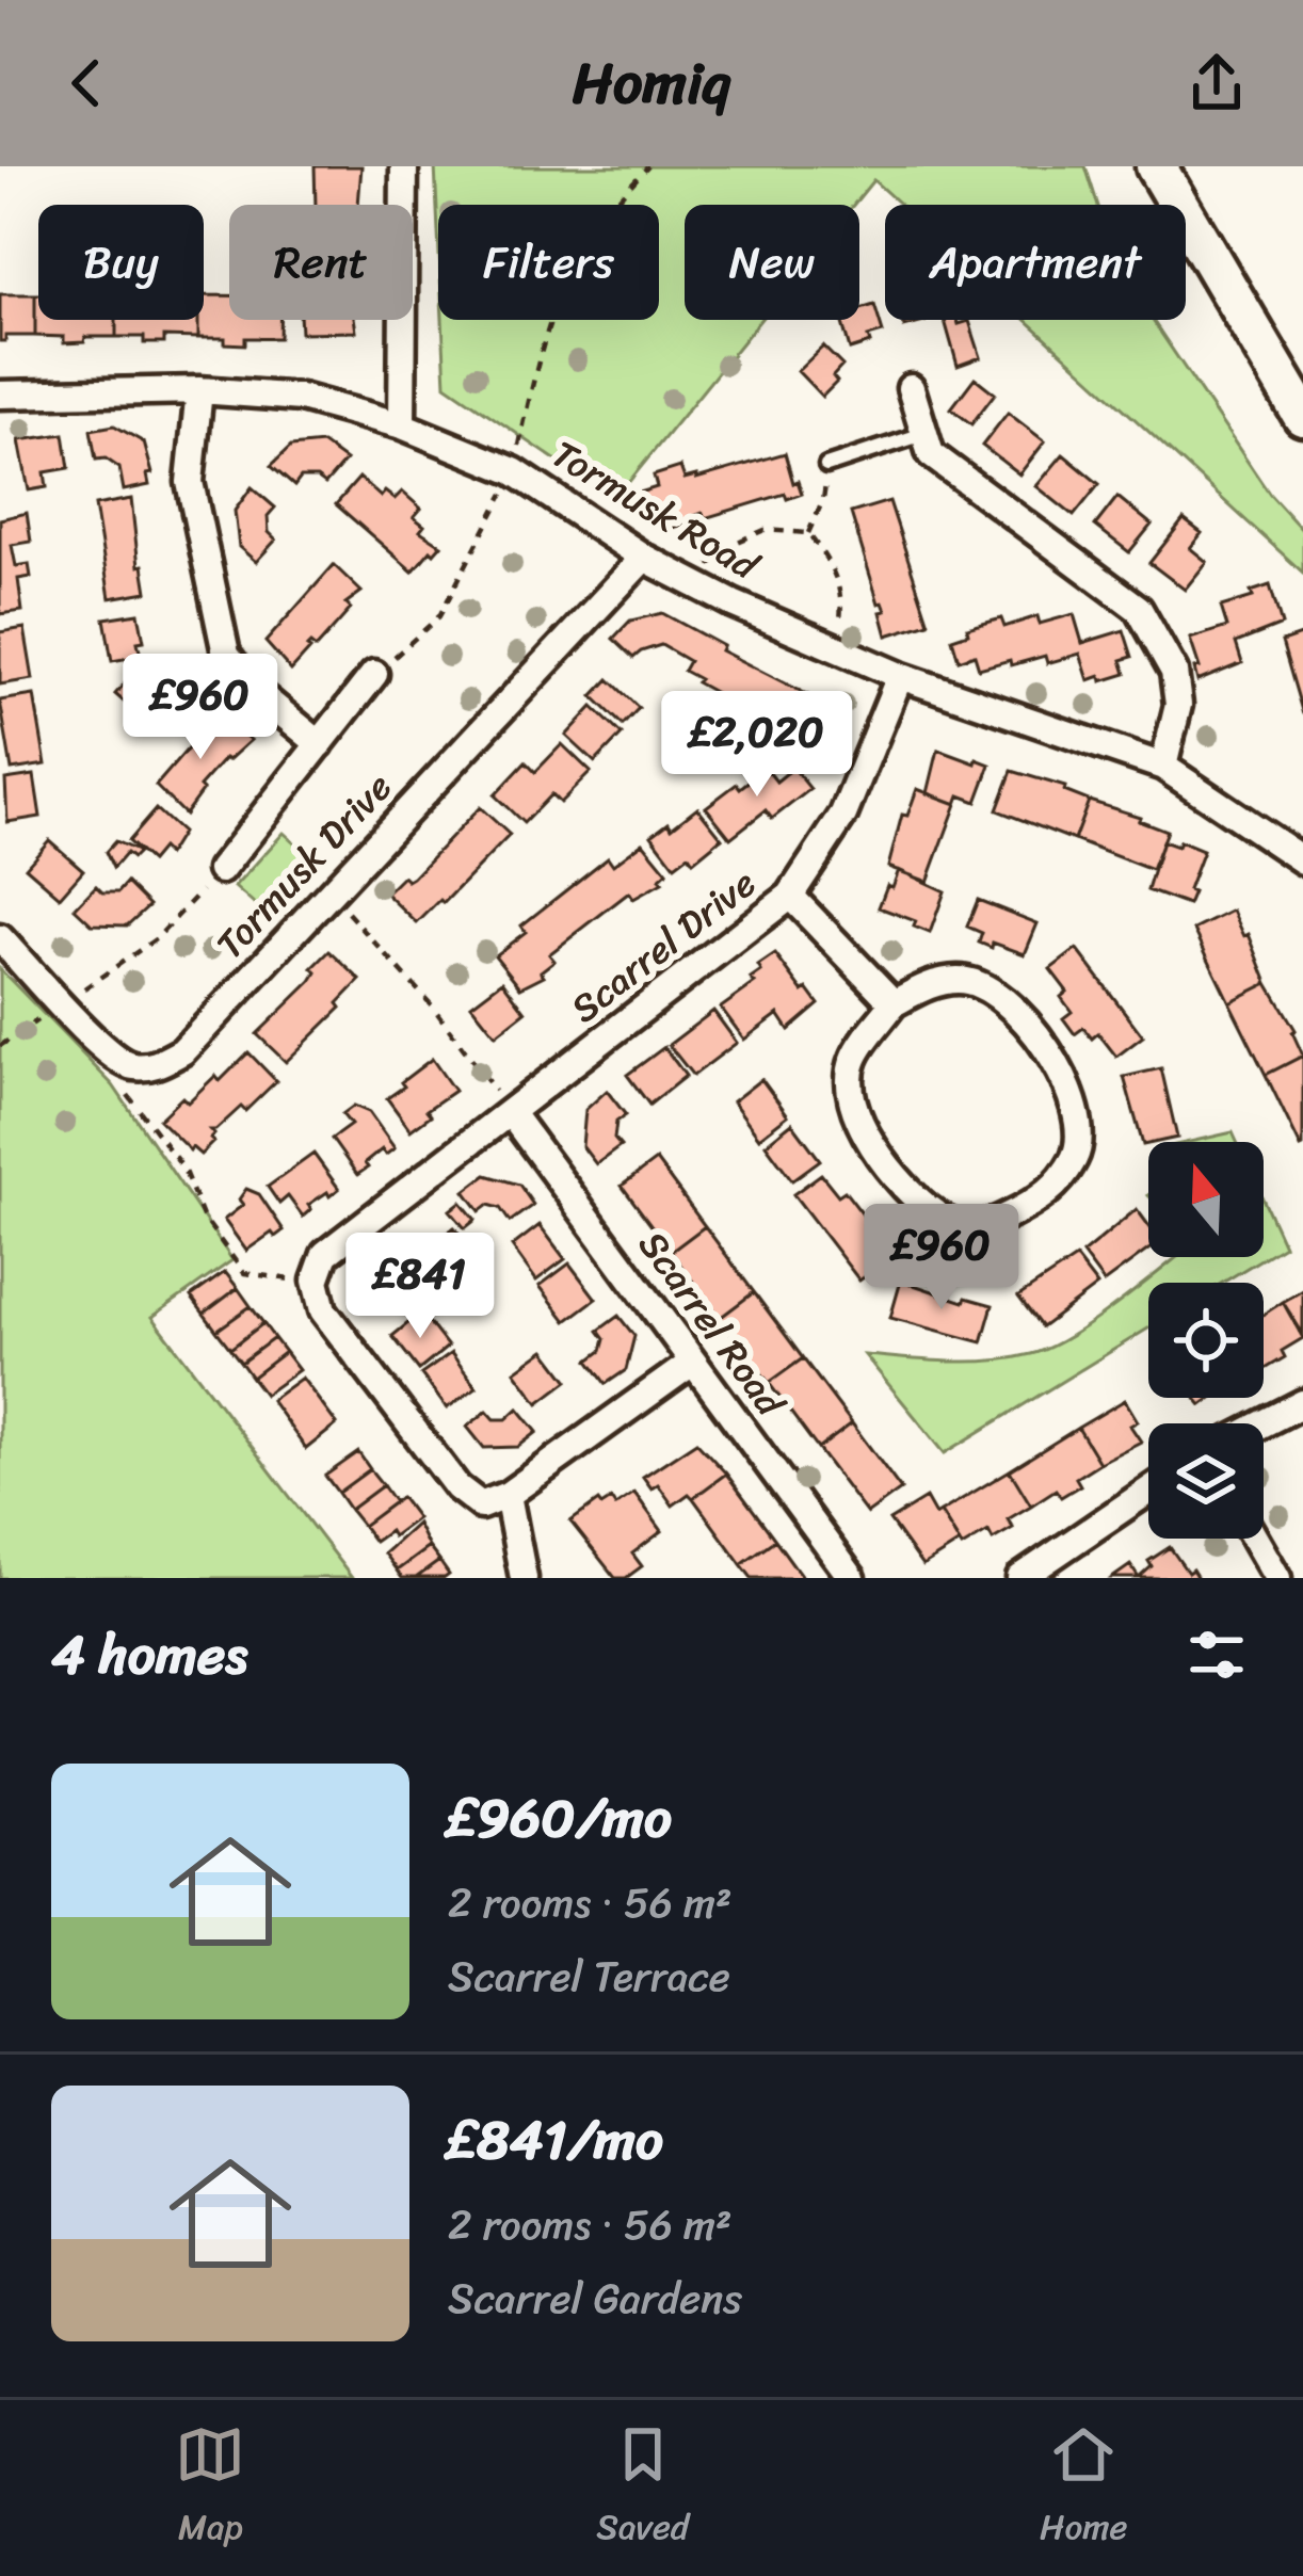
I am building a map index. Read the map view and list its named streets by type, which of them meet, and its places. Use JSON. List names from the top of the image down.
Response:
{
  "streets": {
    "street": [
      "Tormusk Road",
      "Tormusk Drive",
      "Scarrel Drive",
      "Scarrel Road"
    ]
  },
  "crossings": [
    ["Tormusk Road", "Tormusk Drive"],
    ["Tormusk Road", "Scarrel Drive"],
    ["Scarrel Drive", "Scarrel Road"]
  ],
  "north": "top",
  "page": {
    "header": "Homiq",
    "chip": [
      "Buy",
      "Rent",
      "Filters",
      "New",
      "Apartment"
    ],
    "price": [
      "£960",
      "£2,020",
      "£960",
      "£841"
    ],
    "heading": "4 homes",
    "list": [
      {
        "name": "£960/mo",
        "note": "2 rooms · 56 m² · Scarrel Terrace"
      },
      {
        "name": "£841/mo",
        "note": "2 rooms · 56 m² · Scarrel Gardens"
      }
    ],
    "tabs": ["Map", "Saved", "Home"]
  }
}
